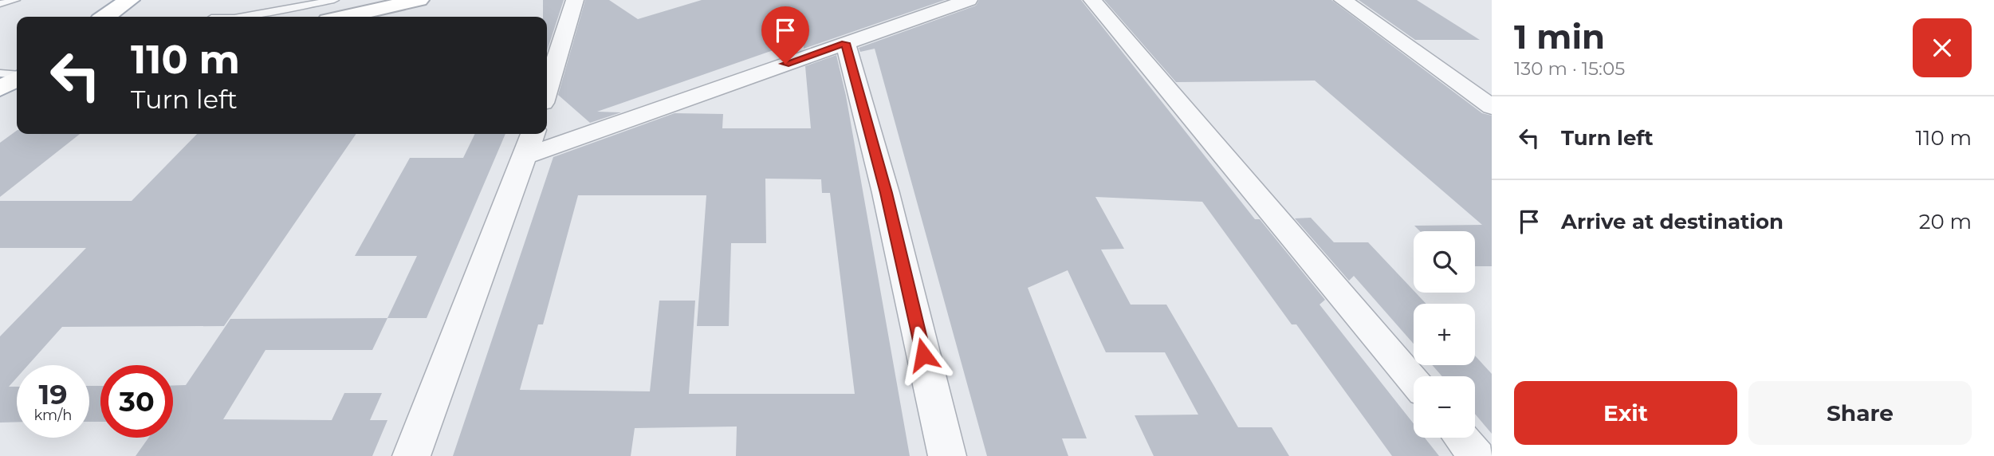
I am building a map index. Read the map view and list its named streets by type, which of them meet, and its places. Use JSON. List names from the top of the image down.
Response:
{
  "page": {
    "heading": ["1 min", "130 m · 15:05"],
    "turn": ["110 m", "Turn left"],
    "list": [
      {
        "name": "Turn left",
        "value": "110 m"
      },
      {
        "name": "Arrive at destination",
        "value": "20 m"
      }
    ],
    "map_buttons": ["+", "−"],
    "speed": "19 km/h",
    "limit": "30",
    "buttons": ["Exit", "Share"]
  }
}
